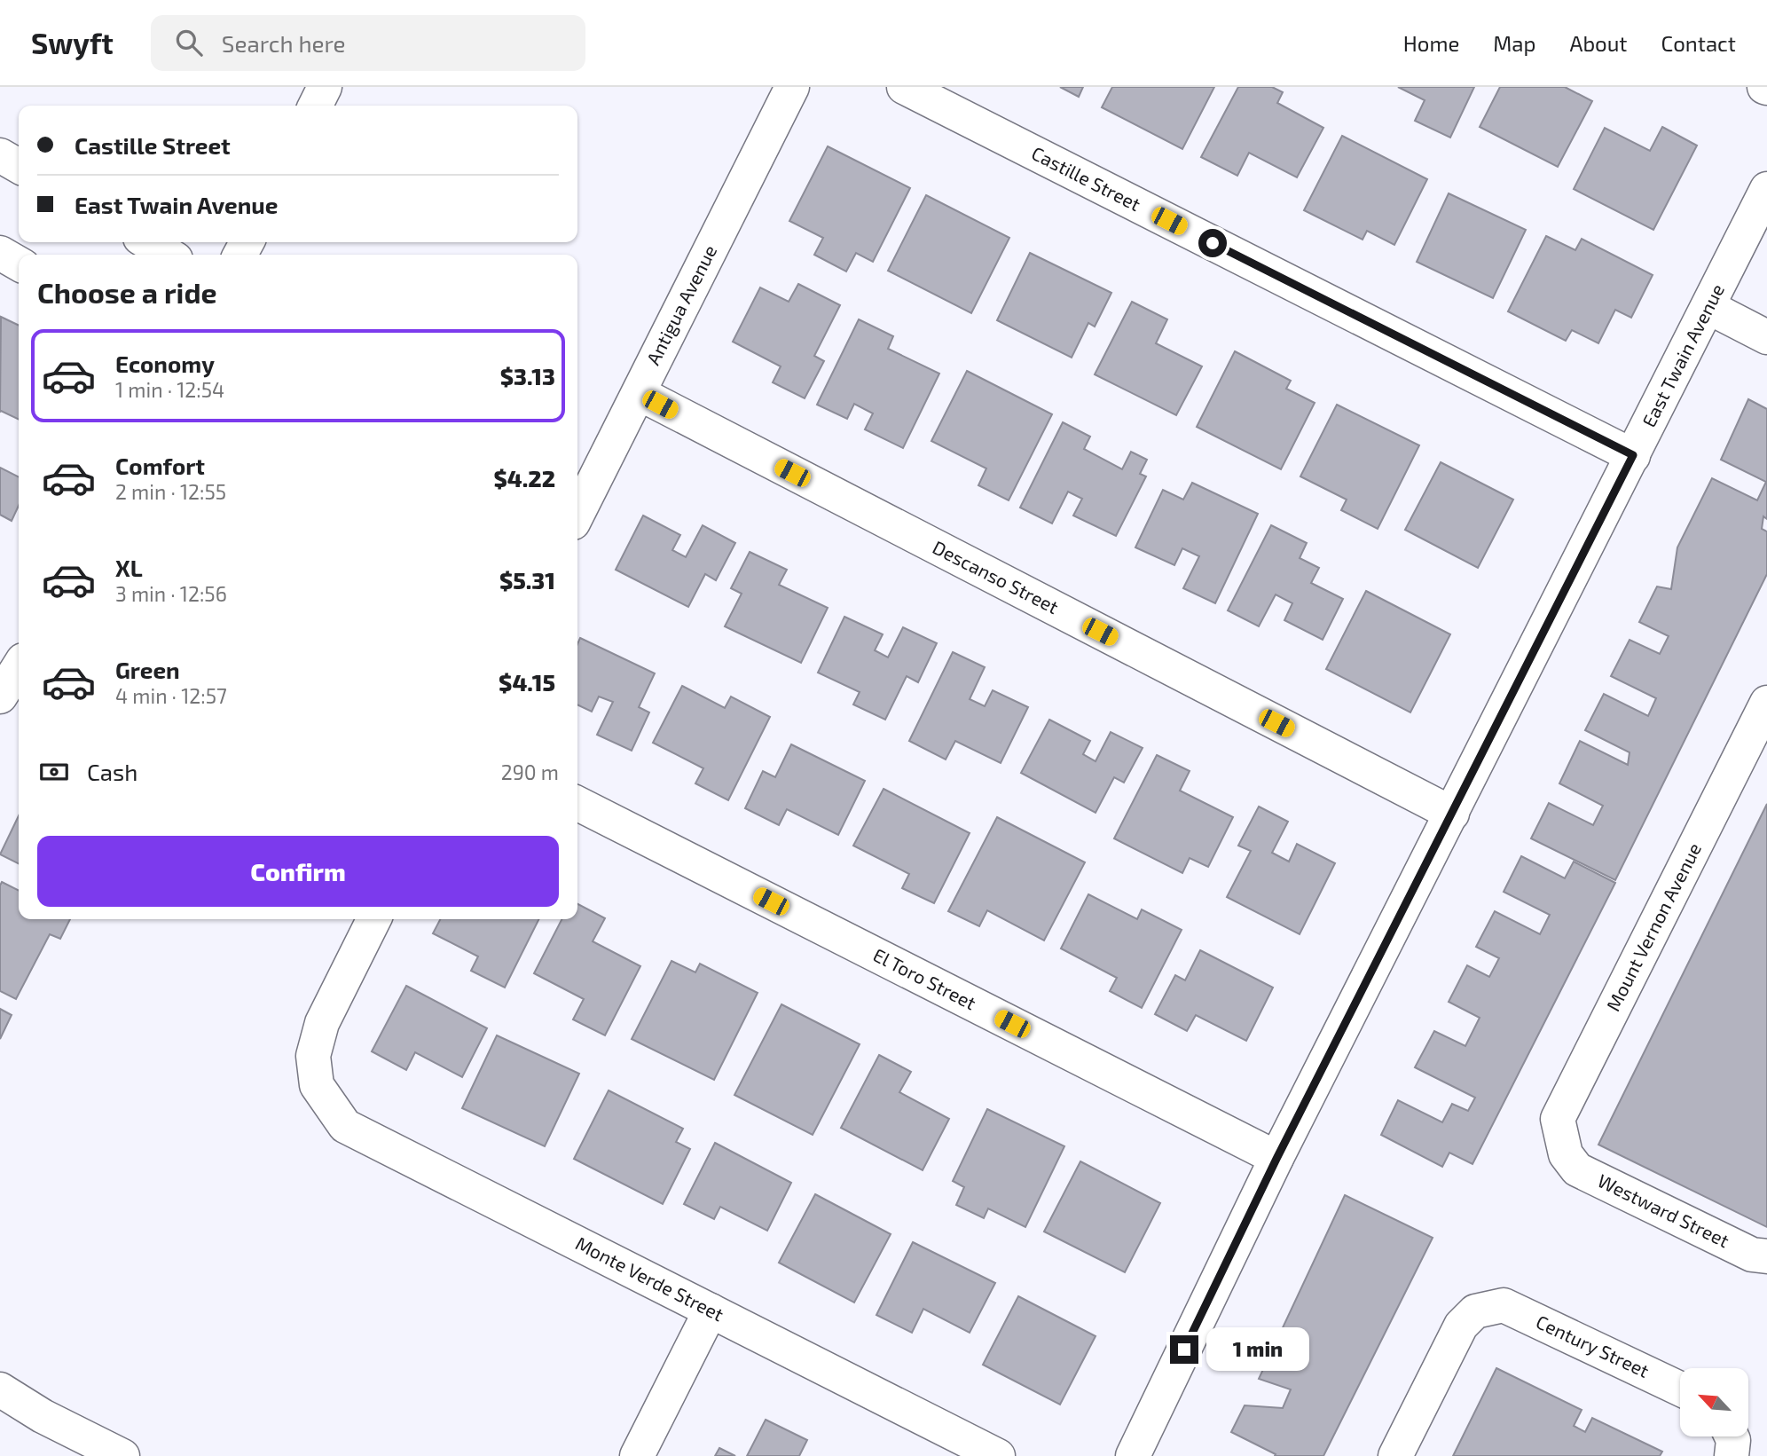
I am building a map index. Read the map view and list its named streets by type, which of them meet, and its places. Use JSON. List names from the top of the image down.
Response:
{
  "streets": {
    "street": [
      "Castille Street",
      "Antigua Avenue",
      "East Twain Avenue",
      "Descanso Street",
      "Mount Vernon Avenue",
      "El Toro Street",
      "Westward Street",
      "Monte Verde Street",
      "Century Street"
    ]
  },
  "crossings": [
    ["Castille Street", "East Twain Avenue"],
    ["Antigua Avenue", "Descanso Street"],
    ["East Twain Avenue", "Descanso Street"],
    ["East Twain Avenue", "El Toro Street"],
    ["Mount Vernon Avenue", "Westward Street"]
  ],
  "north": "top left",
  "page": {
    "header": "Swyft",
    "search": "Search here",
    "nav": [
      "Home",
      "Map",
      "About",
      "Contact"
    ],
    "banner": ["Castille Street", "East Twain Avenue"],
    "heading": "Choose a ride",
    "list": [
      {
        "name": "Economy",
        "note": "1 min · 12:54",
        "value": "$3.13"
      },
      {
        "name": "Comfort",
        "note": "2 min · 12:55",
        "value": "$4.22"
      },
      {
        "name": "XL",
        "note": "3 min · 12:56",
        "value": "$5.31"
      },
      {
        "name": "Green",
        "note": "4 min · 12:57",
        "value": "$4.15"
      }
    ],
    "pay": ["Cash", "290 m"],
    "buttons": "Confirm",
    "bubble": "1 min"
  }
}
